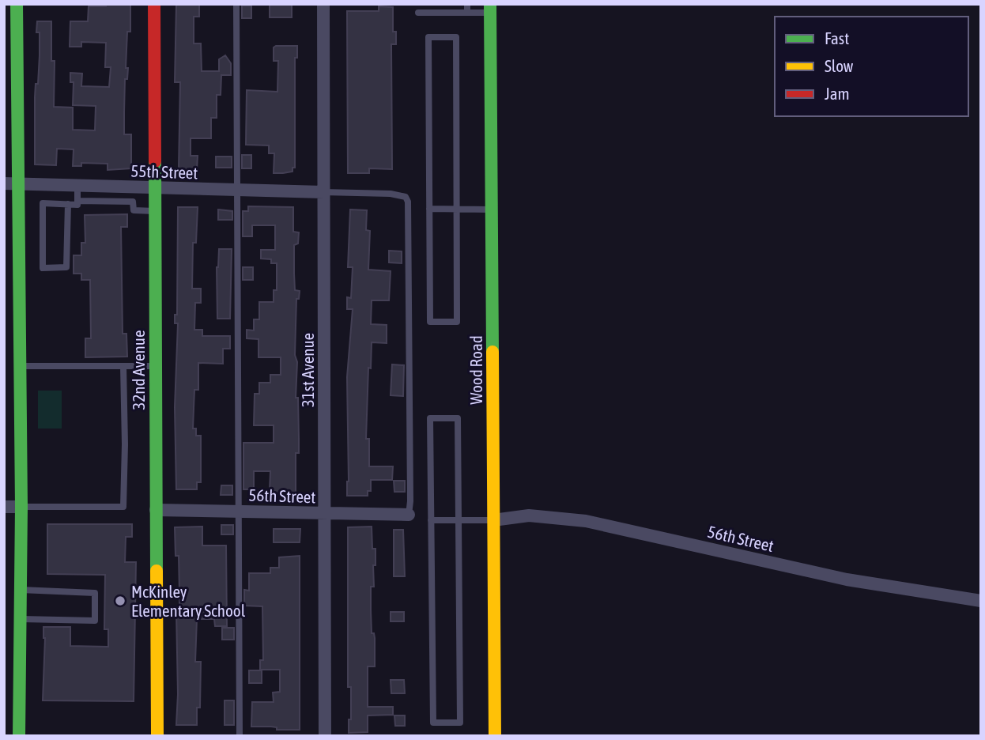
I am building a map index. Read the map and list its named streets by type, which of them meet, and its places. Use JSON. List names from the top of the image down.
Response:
{
  "streets": {
    "street": [
      "55th Street",
      "32nd Avenue",
      "31st Avenue",
      "Wood Road",
      "56th Street"
    ]
  },
  "crossings": [
    ["55th Street", "32nd Avenue"],
    ["55th Street", "31st Avenue"],
    ["32nd Avenue", "56th Street"],
    ["31st Avenue", "56th Street"],
    ["Wood Road", "56th Street"]
  ],
  "places": ["McKinley Elementary School"],
  "legend": ["Fast", "Slow", "Jam"]
}
